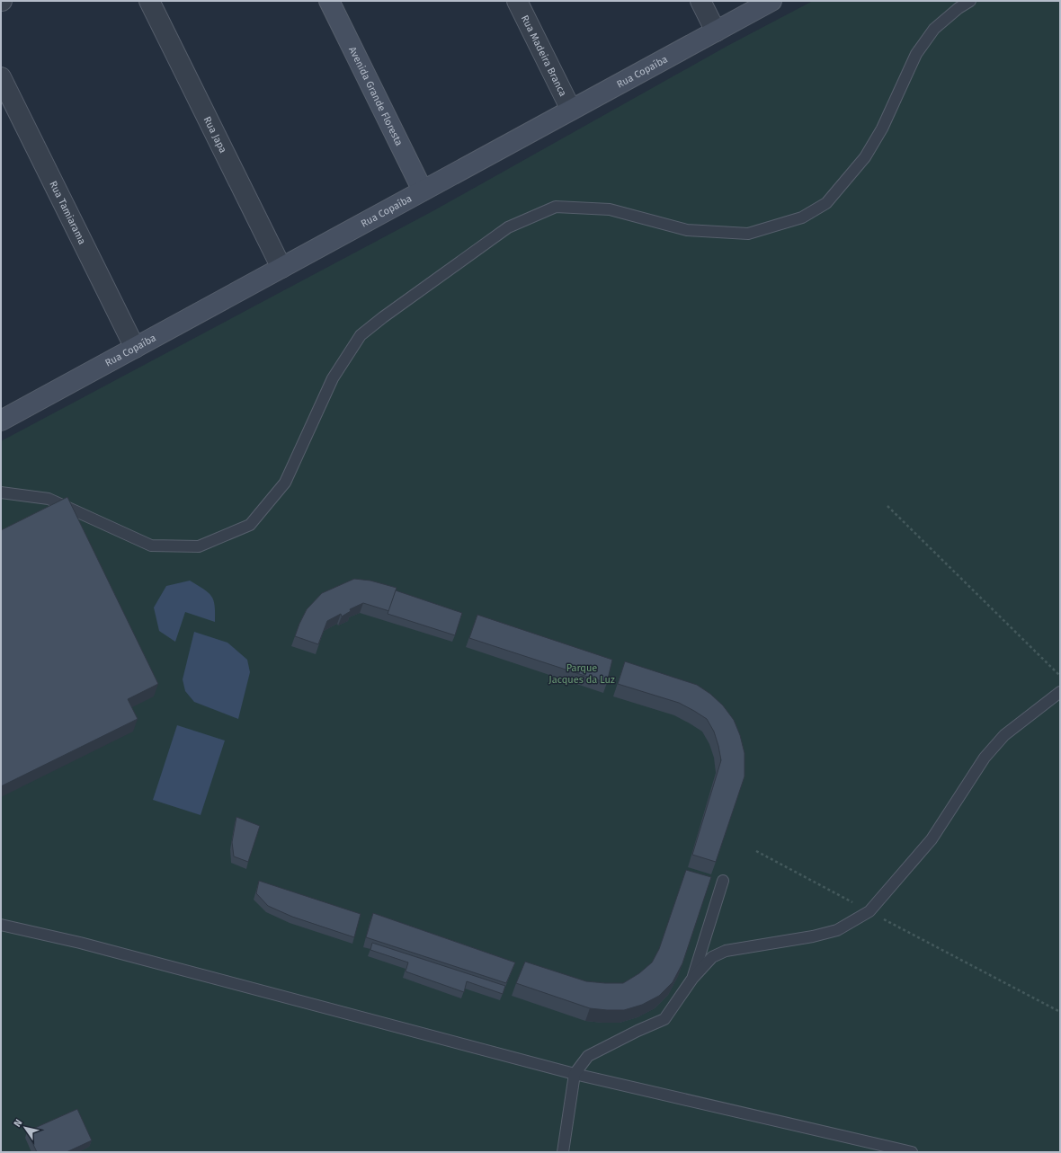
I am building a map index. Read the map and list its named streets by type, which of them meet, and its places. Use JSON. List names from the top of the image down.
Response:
{
  "streets": {
    "street": [
      "Rua Madeira Branca",
      "Rua Copaíba",
      "Avenida Grande Floresta",
      "Rua Japa",
      "Rua Tamiarama"
    ]
  },
  "crossings": [
    ["Rua Madeira Branca", "Rua Copaíba"],
    ["Rua Copaíba", "Avenida Grande Floresta"],
    ["Rua Copaíba", "Rua Japa"],
    ["Rua Copaíba", "Rua Tamiarama"]
  ],
  "parks": ["Parque Jacques da Luz"],
  "north": "top left"
}
